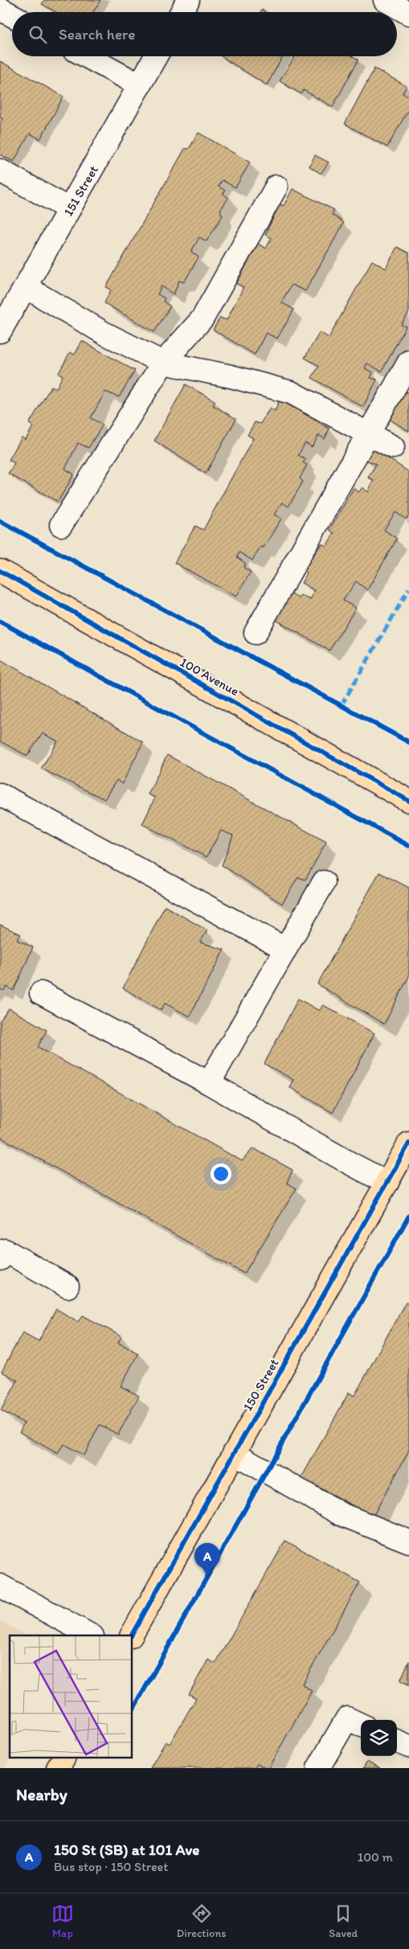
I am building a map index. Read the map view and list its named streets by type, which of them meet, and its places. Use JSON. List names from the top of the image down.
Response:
{
  "streets": {
    "main road": ["100 Avenue", "150 Street"],
    "street": ["151 Street"]
  },
  "page": {
    "search": "Search here",
    "pins": "A",
    "heading": "Nearby",
    "list": [
      {
        "mark": "A",
        "name": "150 St (SB) at 101 Ave",
        "note": "Bus stop · 150 Street",
        "value": "100 m"
      }
    ],
    "nav": ["Map", "Directions", "Saved"]
  }
}
